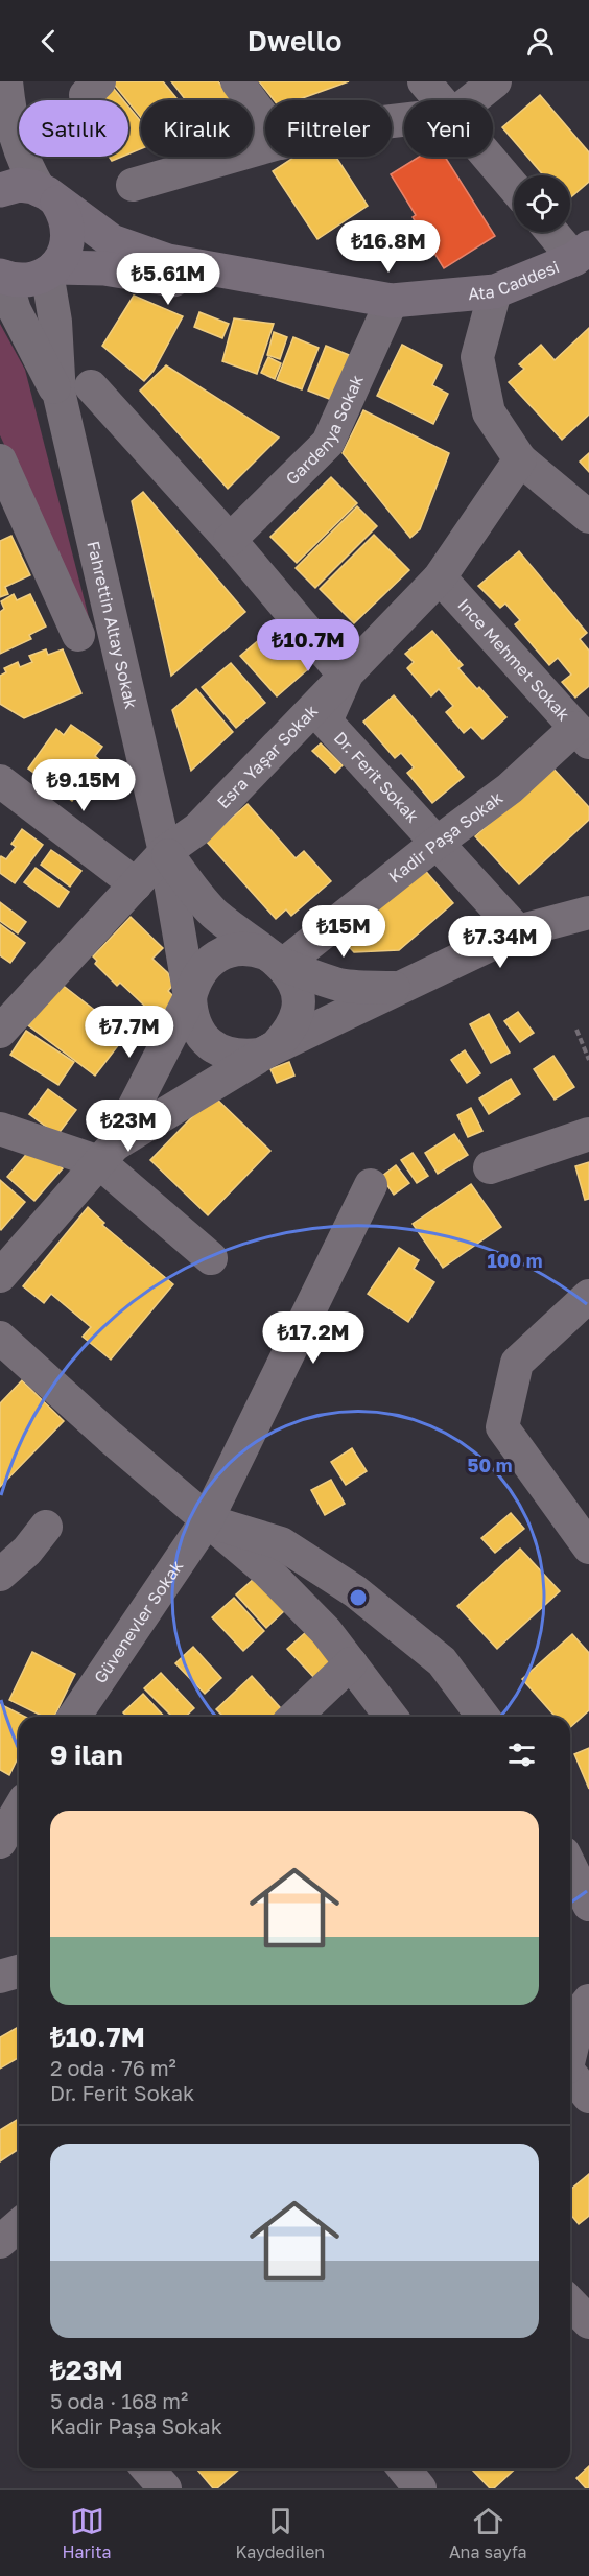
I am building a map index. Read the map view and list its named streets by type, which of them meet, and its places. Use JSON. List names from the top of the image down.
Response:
{
  "streets": {
    "main road": ["Ata Caddesi"],
    "street": [
      "Gardenya Sokak",
      "Fahrettin Altay Sokak",
      "Ince Mehmet Sokak",
      "Esra Yaşar Sokak",
      "Dr. Ferit Sokak",
      "Kadir Paşa Sokak",
      "Güvenevler Sokak"
    ]
  },
  "crossings": [
    ["Ata Caddesi", "Gardenya Sokak"],
    ["Fahrettin Altay Sokak", "Esra Yaşar Sokak"],
    ["Fahrettin Altay Sokak", "Kadir Paşa Sokak"],
    ["Ince Mehmet Sokak", "Esra Yaşar Sokak"],
    ["Ince Mehmet Sokak", "Kadir Paşa Sokak"],
    ["Esra Yaşar Sokak", "Dr. Ferit Sokak"],
    ["Dr. Ferit Sokak", "Kadir Paşa Sokak"]
  ],
  "page": {
    "header": "Dwello",
    "chip": [
      "Satılık",
      "Kiralık",
      "Filtreler",
      "Yeni"
    ],
    "price": [
      "₺16.8M",
      "₺5.61M",
      "₺10.7M",
      "₺9.15M",
      "₺15M",
      "₺7.34M",
      "₺7.7M",
      "₺23M",
      "₺17.2M"
    ],
    "heading": "9 ilan",
    "list": [
      {
        "name": "₺10.7M",
        "note": "2 oda · 76 m² · Dr. Ferit Sokak"
      },
      {
        "name": "₺23M",
        "note": "5 oda · 168 m² · Kadir Paşa Sokak"
      }
    ],
    "tabs": ["Harita", "Kaydedilen", "Ana sayfa"]
  },
  "rings": ["100 m", "50 m"]
}
